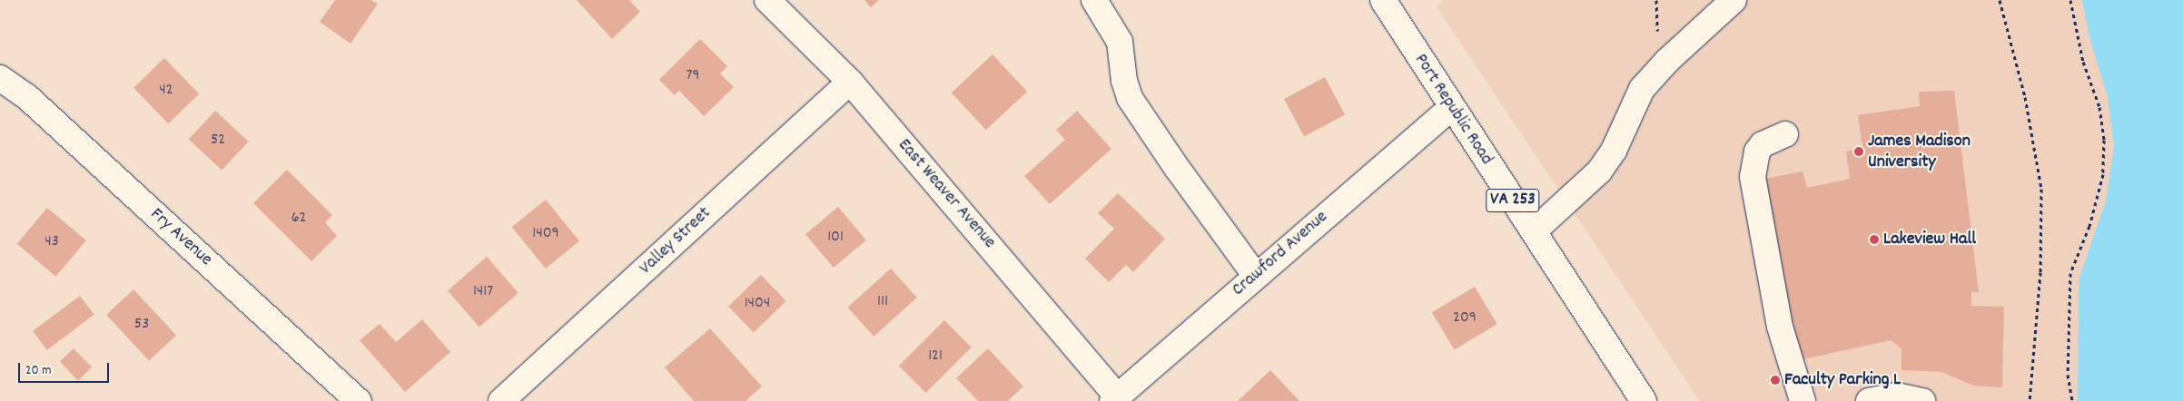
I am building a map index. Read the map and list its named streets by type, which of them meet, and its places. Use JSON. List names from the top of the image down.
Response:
{
  "streets": {
    "street": [
      "Port Republic Road",
      "East Weaver Avenue",
      "VA 253",
      "Fry Avenue",
      "Valley Street",
      "Crawford Avenue"
    ]
  },
  "crossings": [
    ["Port Republic Road", "Crawford Avenue"],
    ["East Weaver Avenue", "Valley Street"],
    ["East Weaver Avenue", "Crawford Avenue"]
  ],
  "places": ["James Madison University", "Lakeview Hall", "Faculty Parking L"],
  "house_numbers": [
    "79",
    "42",
    "52",
    "62",
    "1409",
    "101",
    "43",
    "1417",
    "111",
    "1404",
    "209",
    "53",
    "121"
  ],
  "scale_bar": "20 m"
}
